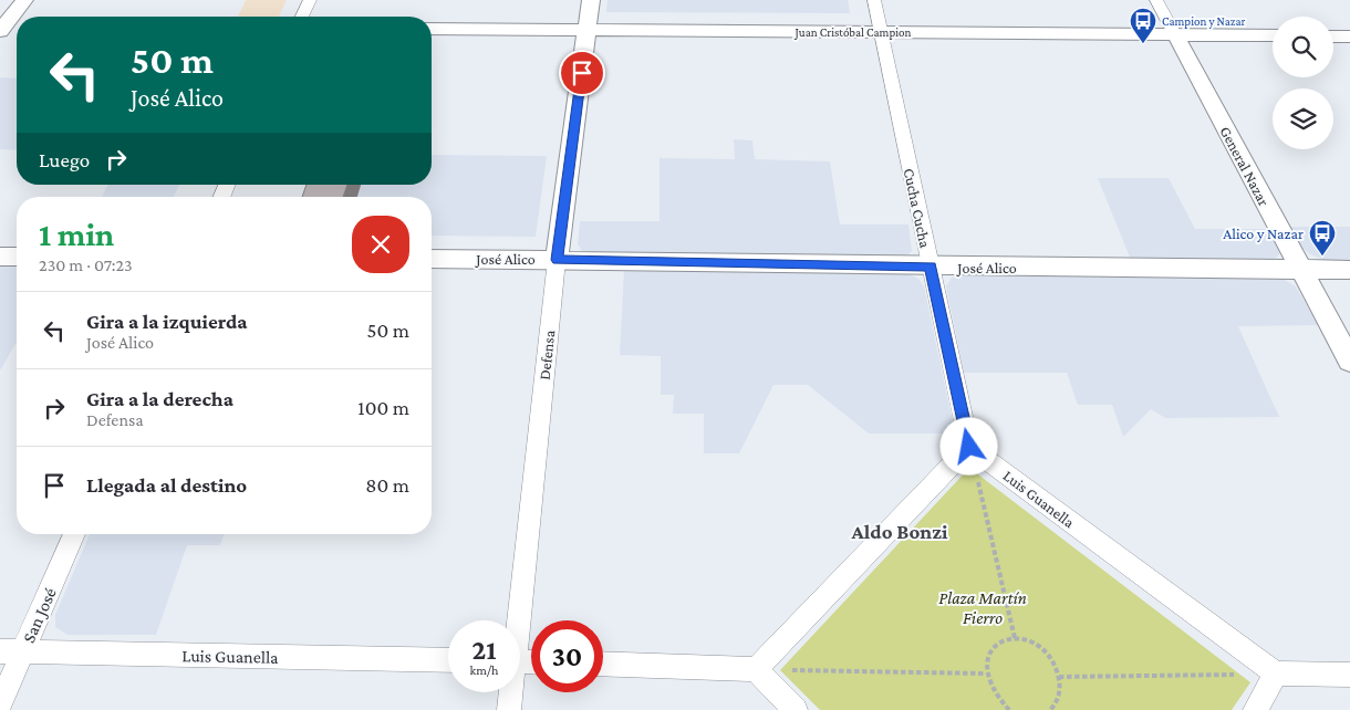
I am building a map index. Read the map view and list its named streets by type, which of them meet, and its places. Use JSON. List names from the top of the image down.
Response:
{
  "streets": {
    "street": [
      "Juan Cristóbal Campion",
      "General Nazar",
      "Cucha Cucha",
      "José Alico",
      "Defensa",
      "Luis Guanella",
      "San José"
    ]
  },
  "crossings": [
    ["Juan Cristóbal Campion", "General Nazar"],
    ["Juan Cristóbal Campion", "Cucha Cucha"],
    ["Juan Cristóbal Campion", "Defensa"],
    ["General Nazar", "José Alico"],
    ["Cucha Cucha", "José Alico"],
    ["Cucha Cucha", "Luis Guanella"],
    ["José Alico", "Defensa"],
    ["Luis Guanella", "San José"]
  ],
  "districts": ["Aldo Bonzi"],
  "parks": ["Plaza Martín Fierro"],
  "places": {
    "bus stop": ["Campion y Nazar", "Alico y Nazar"]
  },
  "page": {
    "turn": ["50 m", "José Alico"],
    "then": "Luego",
    "heading": ["1 min", "230 m · 07:23"],
    "list": [
      {
        "name": "Gira a la izquierda",
        "note": "José Alico",
        "value": "50 m"
      },
      {
        "name": "Gira a la derecha",
        "note": "Defensa",
        "value": "100 m"
      },
      {
        "name": "Llegada al destino",
        "value": "80 m"
      }
    ],
    "speed": "21 km/h",
    "limit": "30"
  }
}
